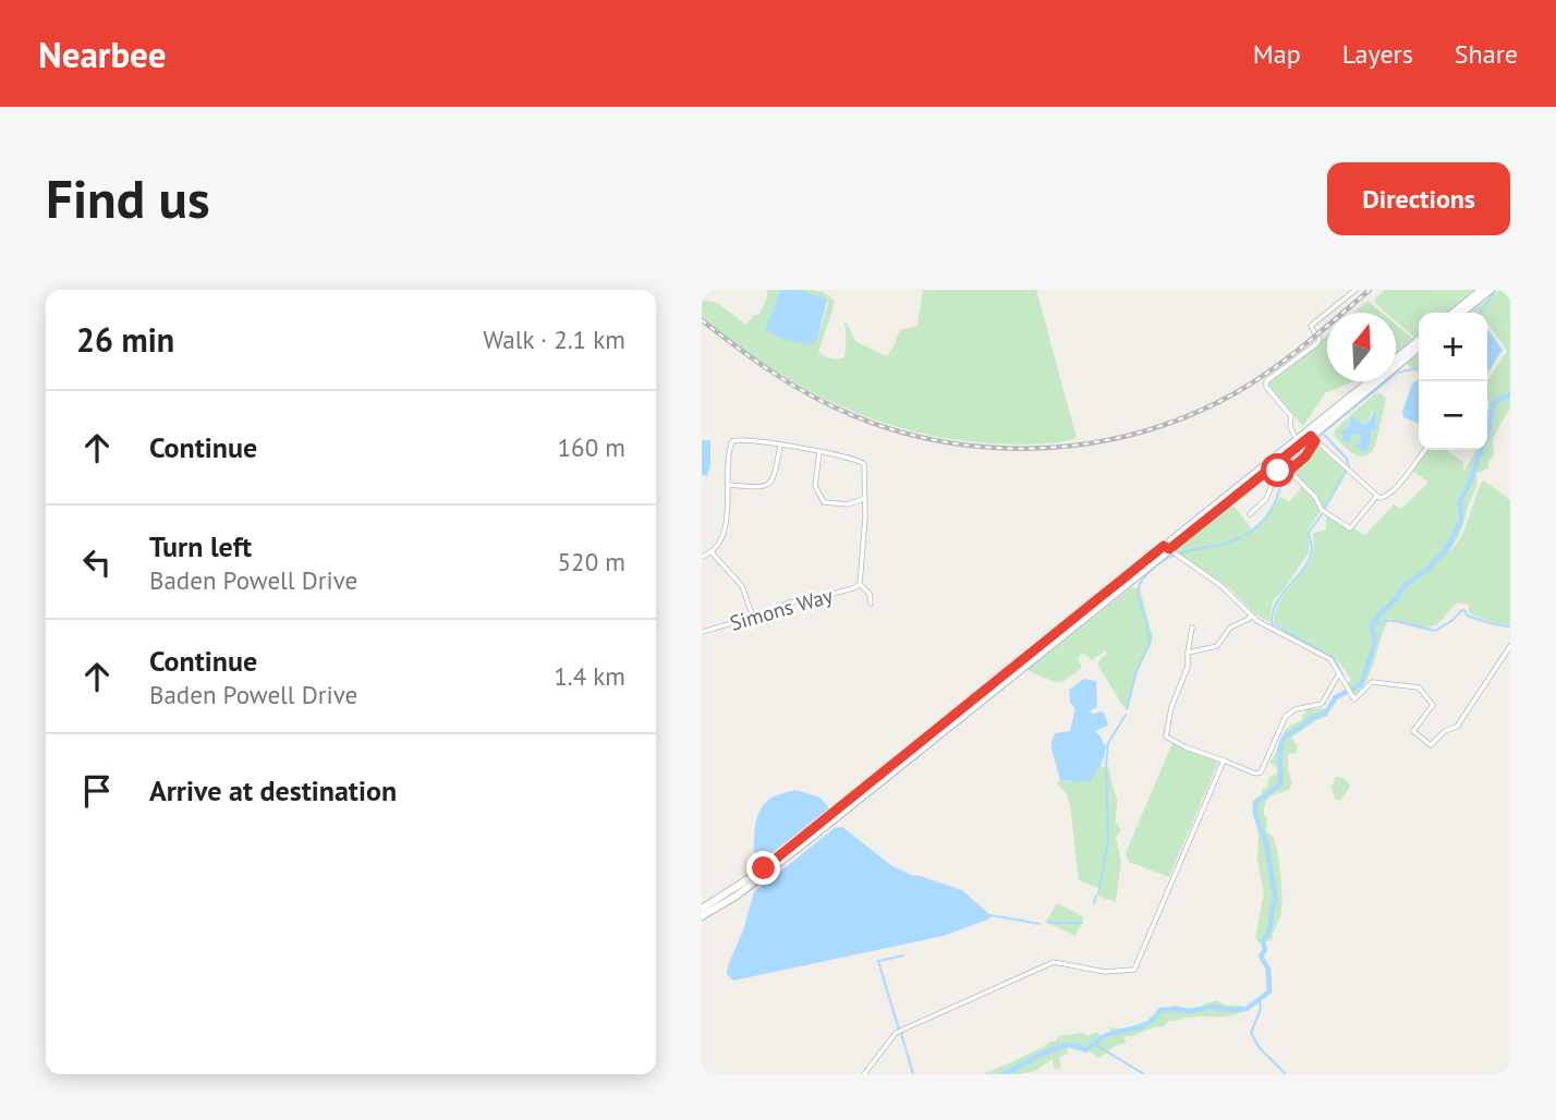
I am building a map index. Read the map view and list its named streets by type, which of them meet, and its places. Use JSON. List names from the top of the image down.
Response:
{
  "streets": {
    "street": ["Simons Way"]
  },
  "north": "top",
  "page": {
    "header": "Nearbee",
    "nav": ["Map", "Layers", "Share"],
    "buttons": "Directions",
    "title": "Find us",
    "heading": ["26 min", "Walk · 2.1 km"],
    "map_buttons": ["+", "−"],
    "list": [
      ["Continue", "160 m"],
      ["Turn left", "Baden Powell Drive", "520 m"],
      ["Continue", "Baden Powell Drive", "1.4 km"],
      "Arrive at destination"
    ]
  }
}
